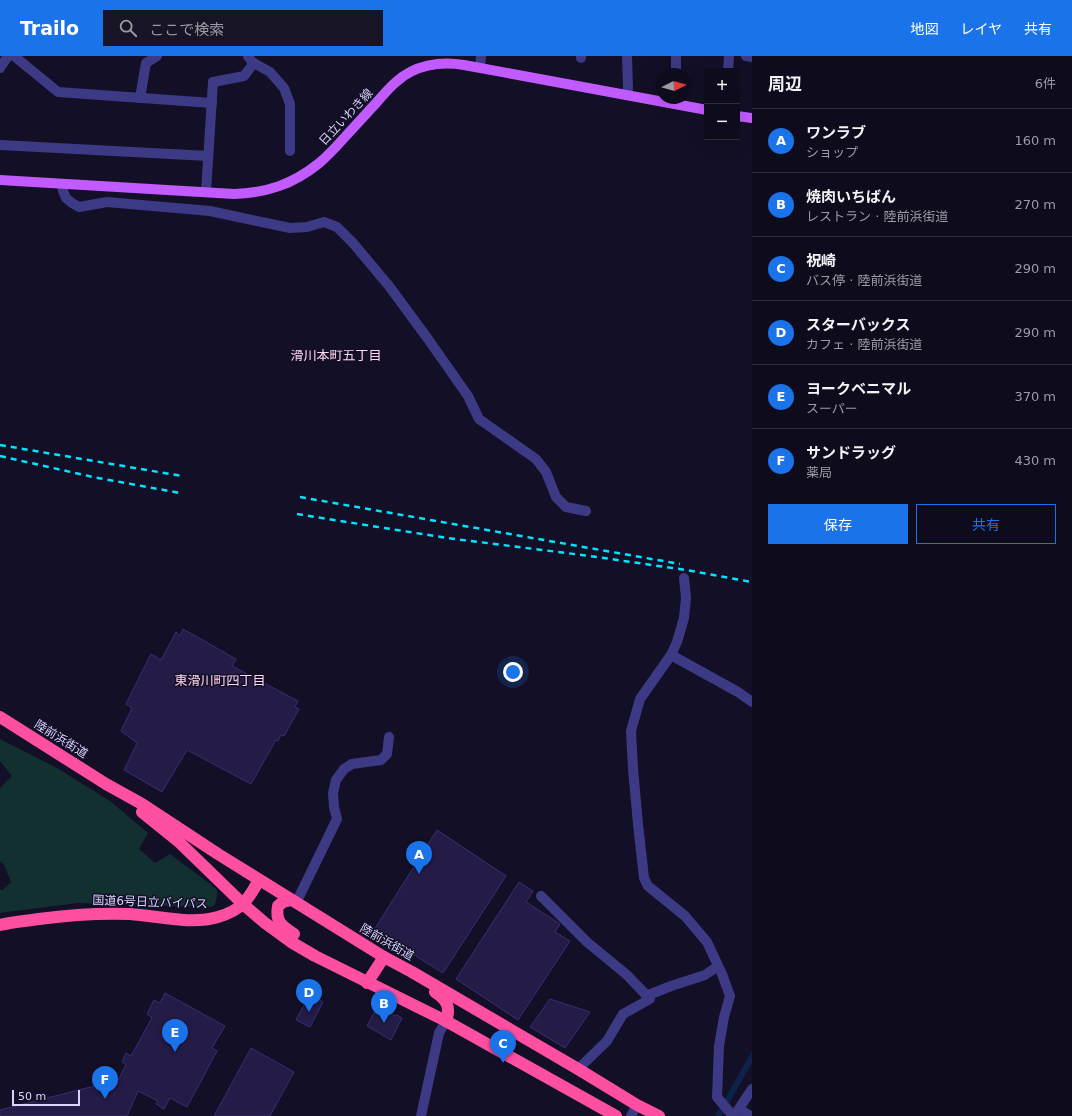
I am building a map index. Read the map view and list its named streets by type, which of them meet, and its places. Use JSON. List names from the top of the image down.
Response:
{
  "streets": {
    "highway": ["陸前浜街道", "国道6号日立バイパス"],
    "main road": ["日立いわき線"]
  },
  "crossings": [
    ["陸前浜街道", "国道6号日立バイパス"]
  ],
  "districts": ["滑川本町五丁目", "東滑川町四丁目"],
  "scale_bar": "50 m",
  "north": "right",
  "page": {
    "header": "Trailo",
    "search": "ここで検索",
    "nav": ["地図", "レイヤ", "共有"],
    "heading": ["周辺", "6件"],
    "map_buttons": ["+", "−"],
    "list": [
      {
        "mark": "A",
        "name": "ワンラブ",
        "note": "ショップ",
        "value": "160 m"
      },
      {
        "mark": "B",
        "name": "焼肉いちばん",
        "note": "レストラン · 陸前浜街道",
        "value": "270 m"
      },
      {
        "mark": "C",
        "name": "祝崎",
        "note": "バス停 · 陸前浜街道",
        "value": "290 m"
      },
      {
        "mark": "D",
        "name": "スターバックス",
        "note": "カフェ · 陸前浜街道",
        "value": "290 m"
      },
      {
        "mark": "E",
        "name": "ヨークベニマル",
        "note": "スーパー",
        "value": "370 m"
      },
      {
        "mark": "F",
        "name": "サンドラッグ",
        "note": "薬局",
        "value": "430 m"
      }
    ],
    "buttons": ["保存", "共有"],
    "pins": [
      "A",
      "D",
      "B",
      "E",
      "C",
      "F"
    ],
    "scale": "50 m"
  }
}
